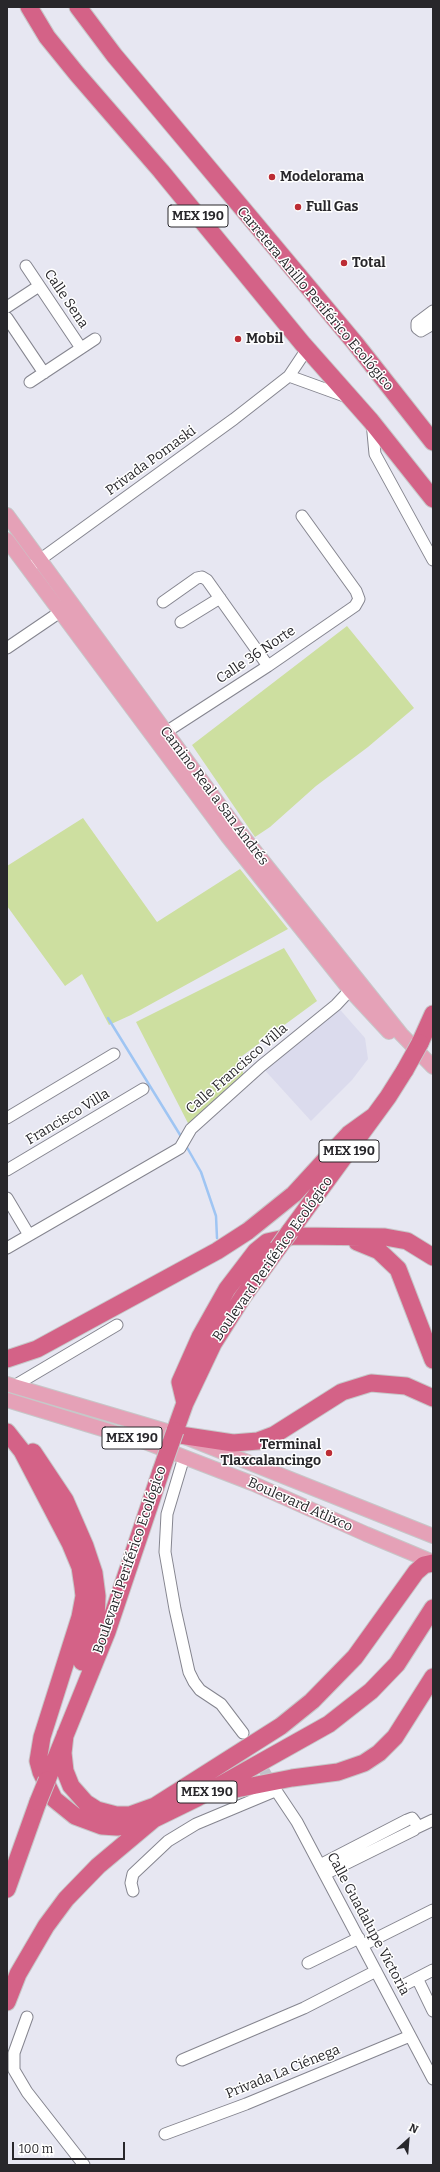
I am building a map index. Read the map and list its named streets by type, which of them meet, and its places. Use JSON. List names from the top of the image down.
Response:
{
  "streets": {
    "highway": ["MEX 190", "Carretera Anillo Periférico Ecológico", "Boulevard Periférico Ecológico"],
    "main road": ["Camino Real a San Andrés", "Boulevard Atlixco"],
    "street": [
      "Calle Sena",
      "Privada Pomaski",
      "Calle 36 Norte",
      "Calle Francisco Villa",
      "Francisco Villa",
      "Calle Guadalupe Victoria",
      "Privada La Ciénega"
    ]
  },
  "crossings": [
    ["MEX 190", "Privada Pomaski"],
    ["Privada Pomaski", "Camino Real a San Andrés"],
    ["Calle 36 Norte", "Camino Real a San Andrés"],
    ["Camino Real a San Andrés", "Calle Francisco Villa"],
    ["Boulevard Periférico Ecológico", "Boulevard Atlixco"],
    ["Calle Guadalupe Victoria", "Privada La Ciénega"]
  ],
  "places": [
    "Modelorama",
    "Full Gas",
    "Total",
    "Mobil",
    "Terminal Tlaxcalancingo"
  ],
  "scale_bar": "100 m",
  "north": "top right"
}
